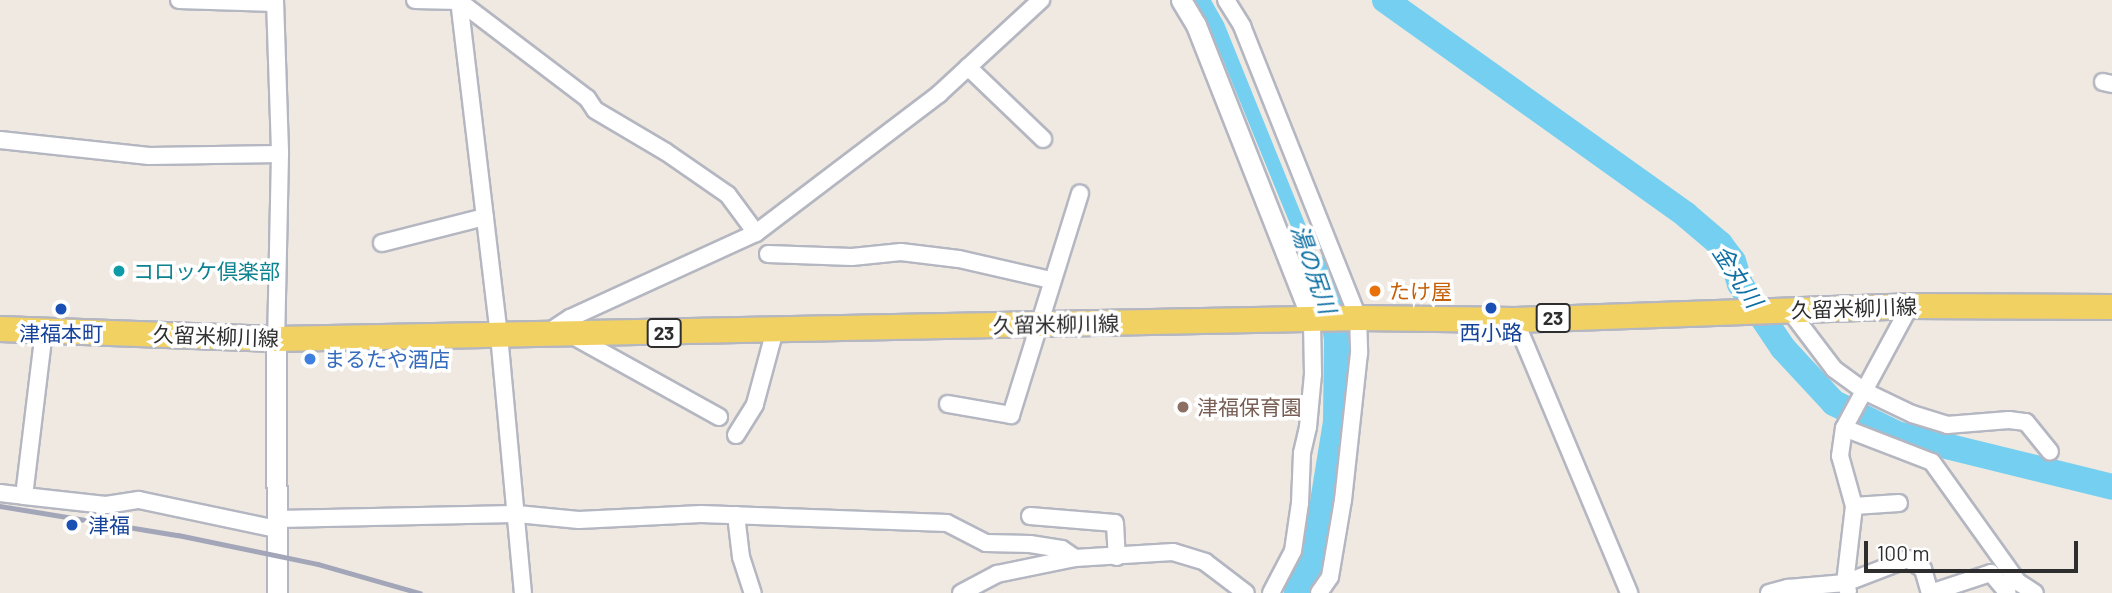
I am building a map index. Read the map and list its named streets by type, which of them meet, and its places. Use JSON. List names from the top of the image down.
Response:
{
  "streets": {
    "main road": ["久留米柳川線", "23"]
  },
  "water": ["湯の尻川", "金丸川"],
  "places": [
    "コロッケ倶楽部",
    "たけ屋",
    "西小路",
    "津福本町",
    "まるたや酒店",
    "津福保育園",
    "津福"
  ],
  "scale_bar": "100 m"
}
